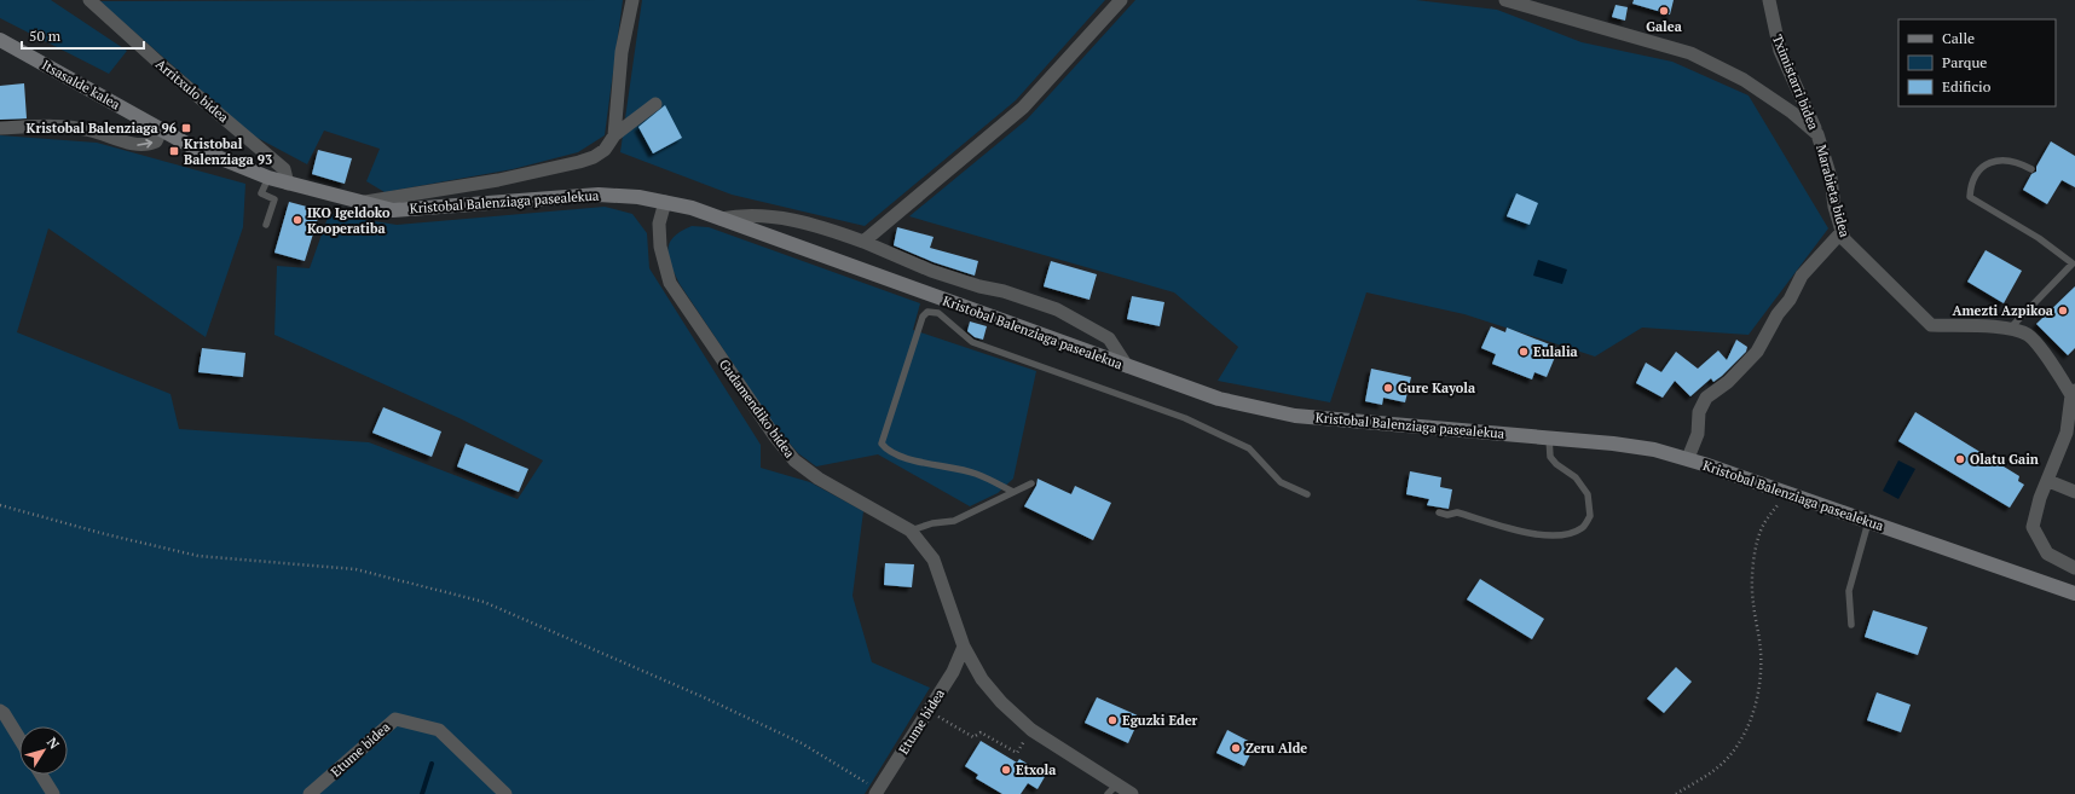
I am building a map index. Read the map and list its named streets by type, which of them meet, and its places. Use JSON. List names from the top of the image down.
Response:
{
  "streets": {
    "street": [
      "Tximistarri bidea",
      "Itsasalde kalea",
      "Arritxulo bidea",
      "Marabieta bidea",
      "Kristobal Balenziaga pasealekua",
      "Gudamendiko bidea",
      "Etume bidea"
    ]
  },
  "crossings": [
    ["Tximistarri bidea", "Marabieta bidea"],
    ["Itsasalde kalea", "Kristobal Balenziaga pasealekua"],
    ["Arritxulo bidea", "Kristobal Balenziaga pasealekua"],
    ["Kristobal Balenziaga pasealekua", "Gudamendiko bidea"],
    ["Gudamendiko bidea", "Etume bidea"]
  ],
  "places": {
    "other": [
      "Galea",
      "IKO Igeldoko Kooperatiba",
      "Amezti Azpikoa",
      "Eulalia",
      "Gure Kayola",
      "Olatu Gain",
      "Eguzki Eder",
      "Zeru Alde",
      "Etxola"
    ],
    "transit": ["Kristobal Balenziaga 96", "Kristobal Balenziaga 93"]
  },
  "legend": ["Calle", "Parque", "Edificio"],
  "scale_bar": "50 m",
  "north": "top right"
}
